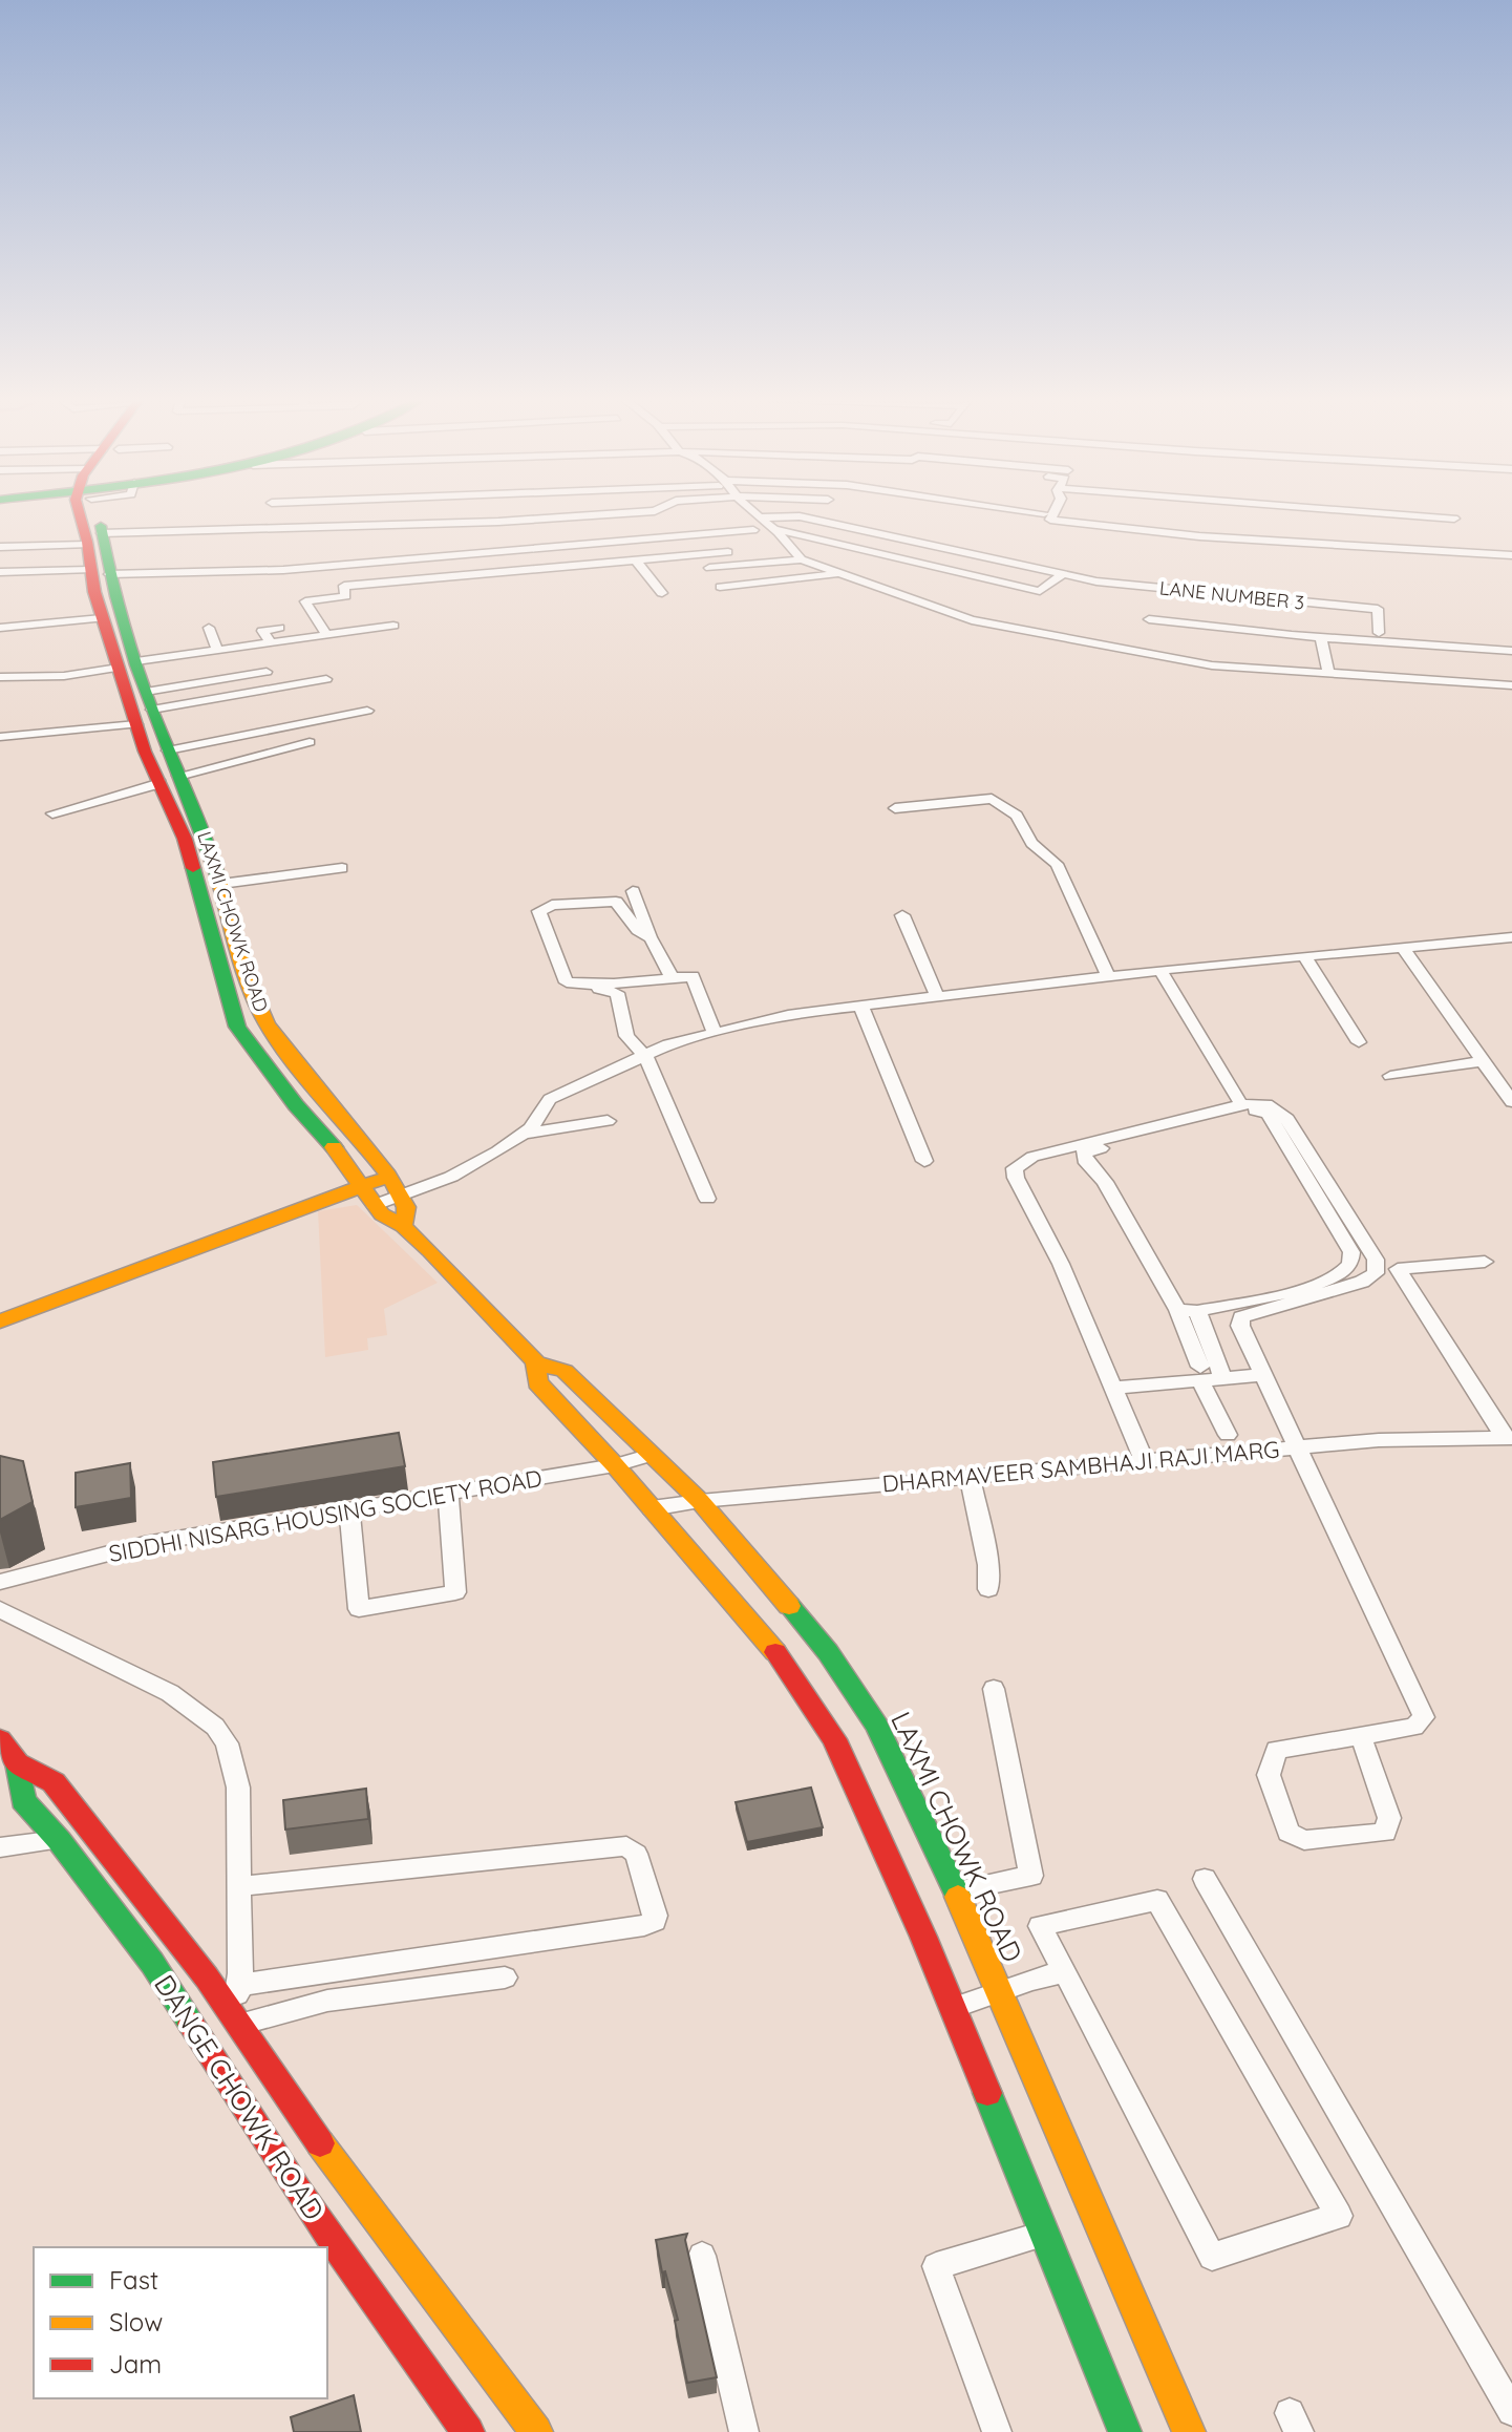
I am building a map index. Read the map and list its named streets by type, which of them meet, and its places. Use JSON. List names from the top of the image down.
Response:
{
  "streets": {
    "main road": ["LAXMI CHOWK ROAD", "DANGE CHOWK ROAD"],
    "street": ["LANE NUMBER 3", "DHARMAVEER SAMBHAJI RAJI MARG", "SIDDHI NISARG HOUSING SOCIETY ROAD"]
  },
  "crossings": [
    ["LAXMI CHOWK ROAD", "DHARMAVEER SAMBHAJI RAJI MARG"],
    ["LAXMI CHOWK ROAD", "SIDDHI NISARG HOUSING SOCIETY ROAD"]
  ],
  "legend": ["Fast", "Slow", "Jam"]
}
